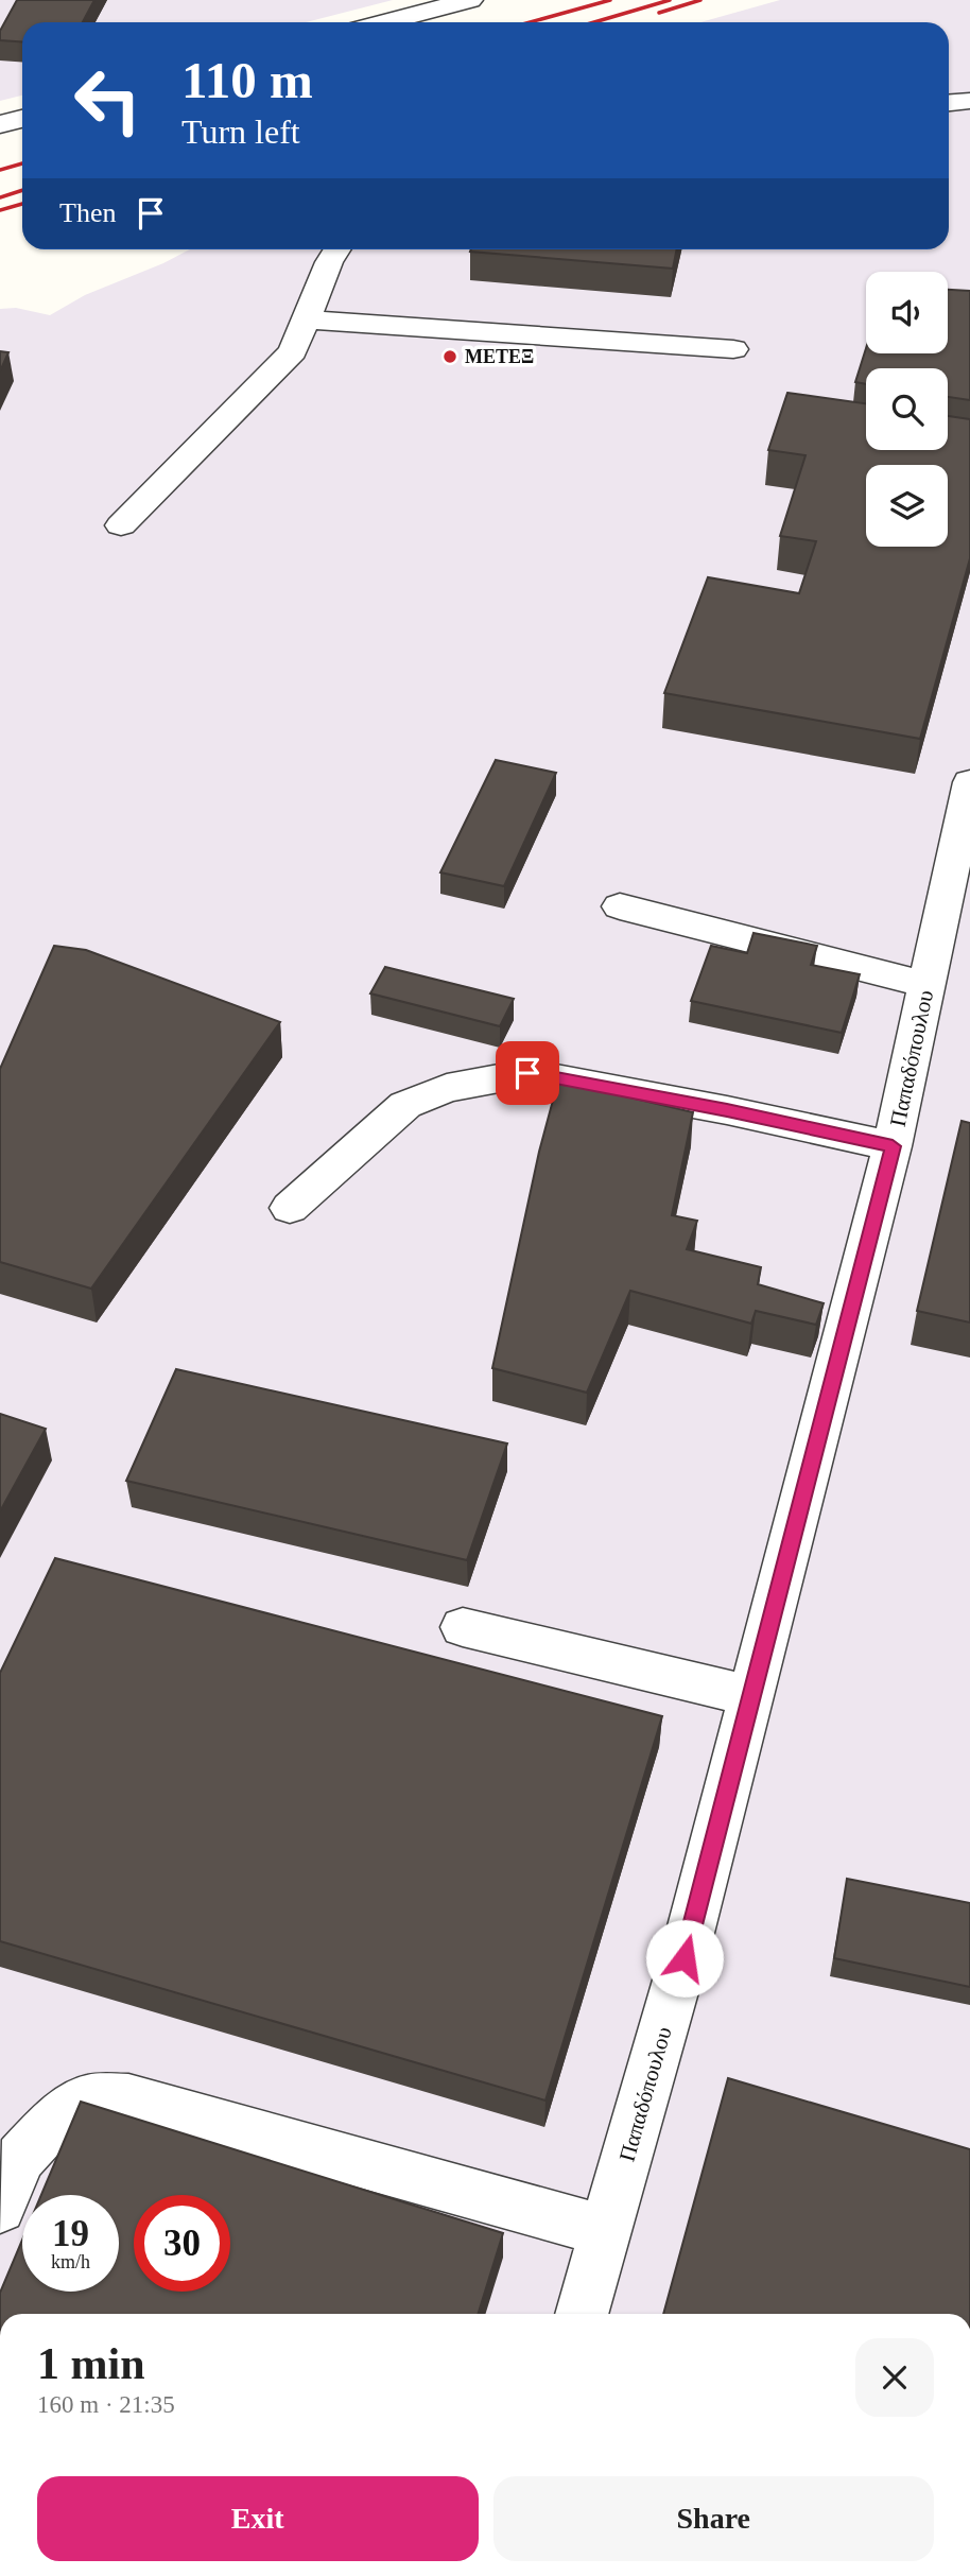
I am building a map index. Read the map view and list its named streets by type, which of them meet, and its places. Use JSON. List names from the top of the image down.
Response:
{
  "streets": {
    "street": ["Παπαδόπουλου"]
  },
  "places": ["ΜΕΤΕΞ"],
  "page": {
    "turn": ["110 m", "Turn left"],
    "then": "Then",
    "speed": "19 km/h",
    "limit": "30",
    "heading": ["1 min", "160 m · 21:35"],
    "buttons": ["Exit", "Share"]
  }
}
